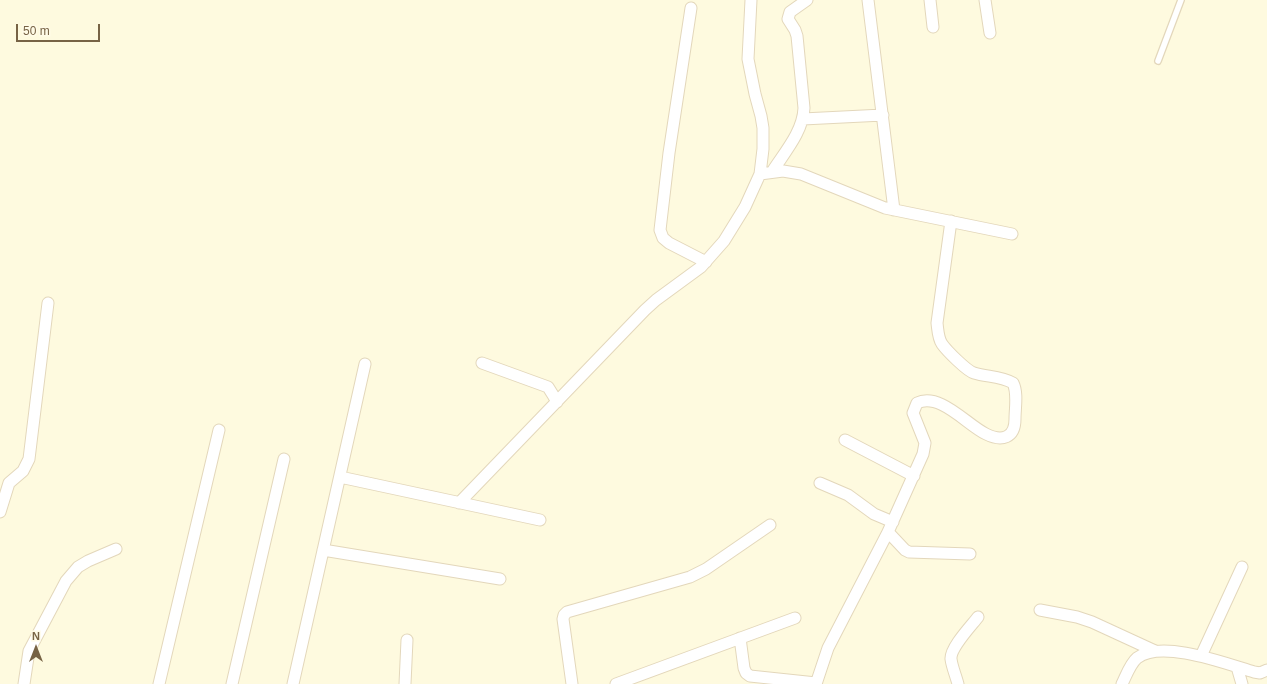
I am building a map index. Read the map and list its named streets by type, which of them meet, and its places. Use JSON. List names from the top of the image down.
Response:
{
  "scale_bar": "50 m",
  "north": "top"
}
